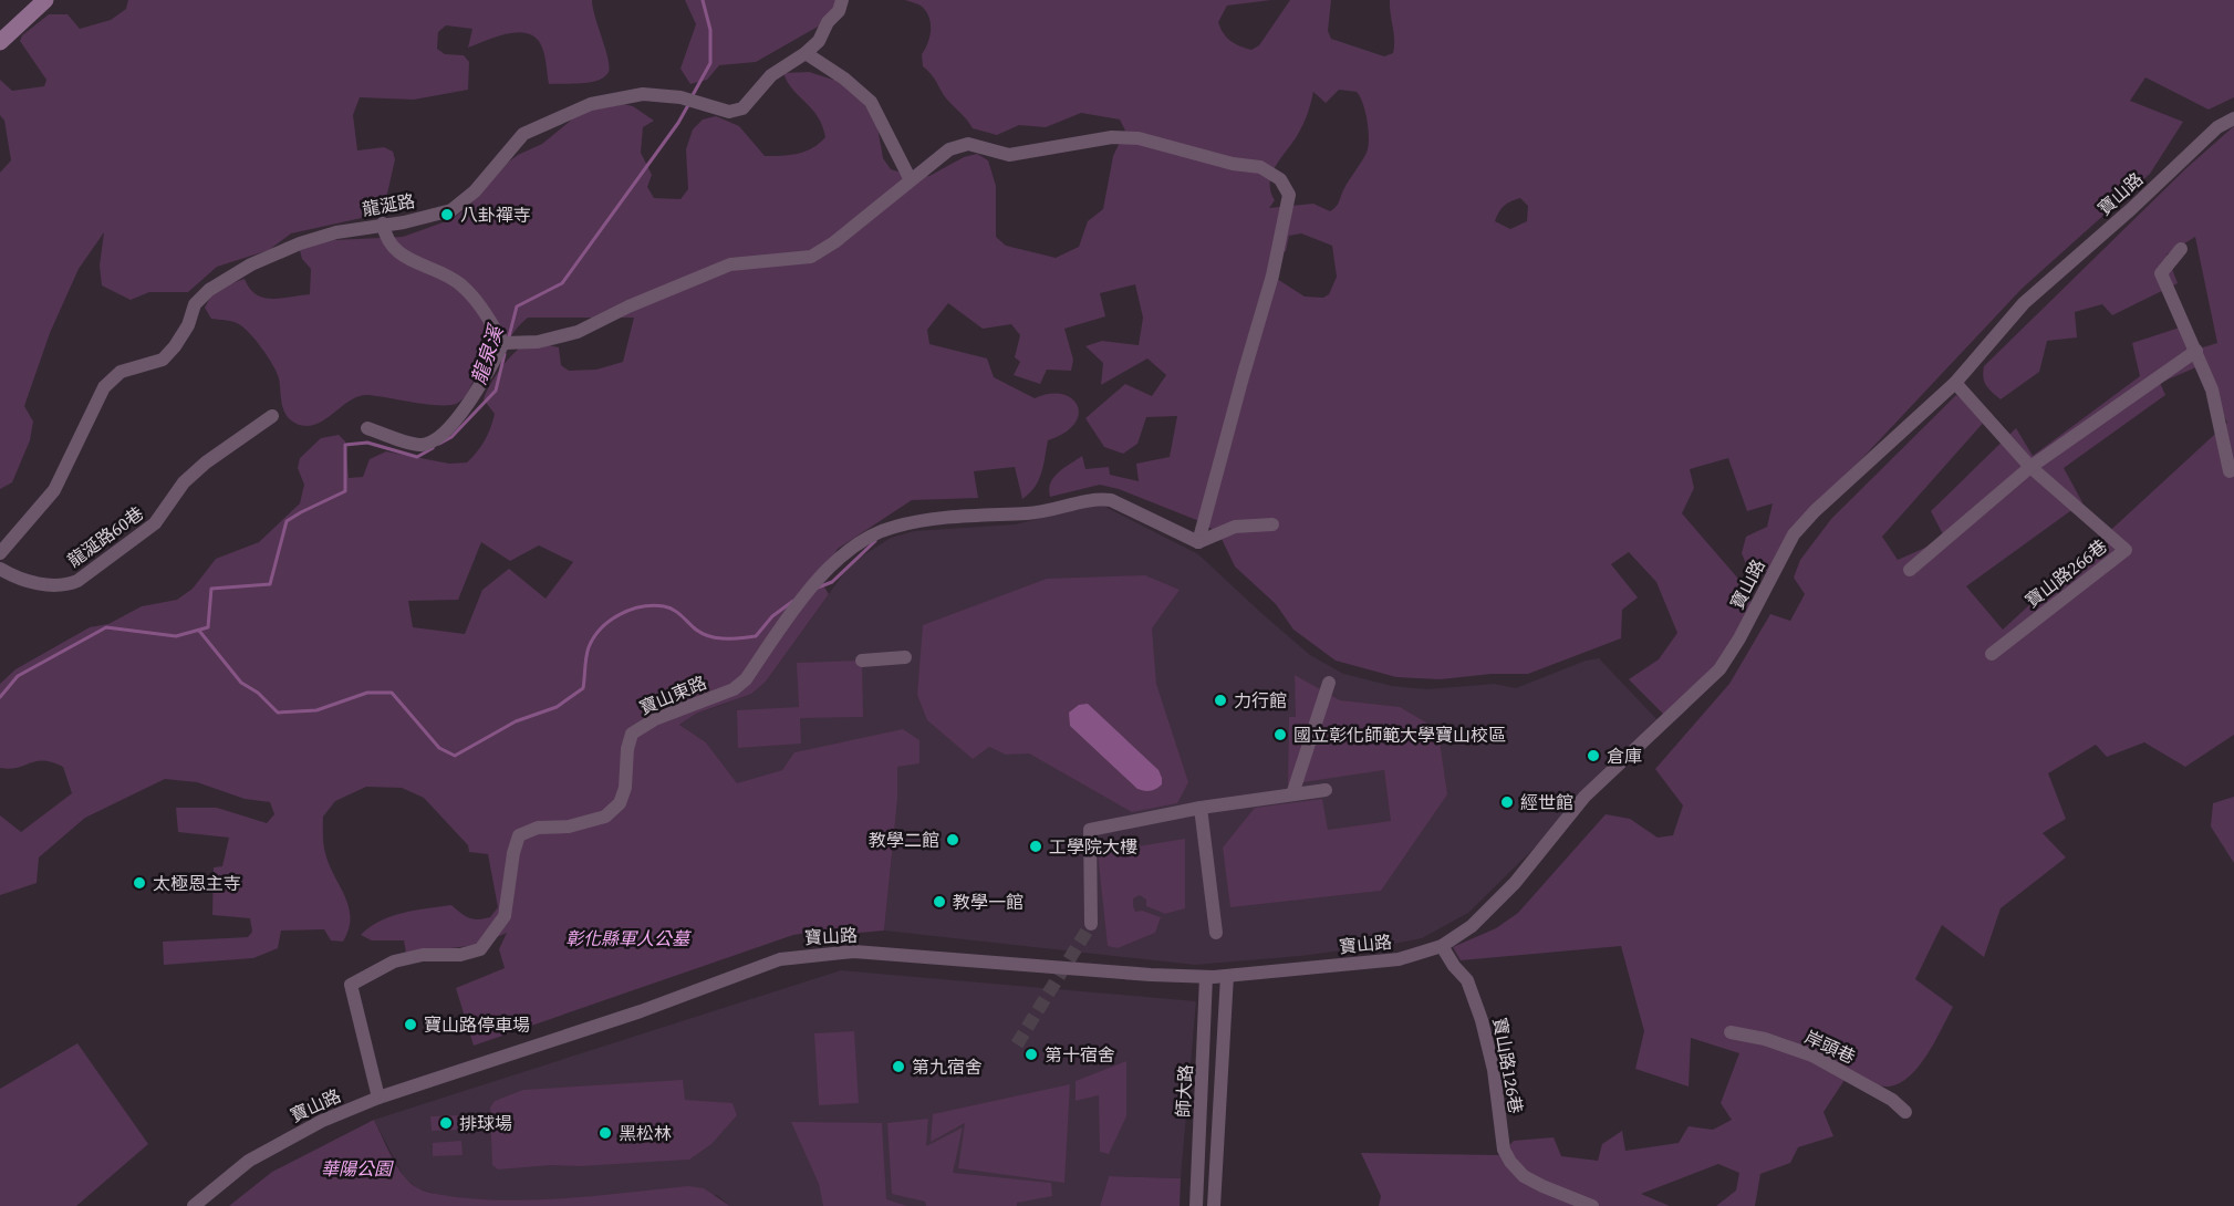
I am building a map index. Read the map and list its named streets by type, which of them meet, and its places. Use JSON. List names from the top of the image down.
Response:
{
  "streets": {
    "street": [
      "寶山路",
      "龍涎路",
      "龍涎路60巷",
      "寶山路266巷",
      "寶山東路",
      "岸頭巷",
      "寶山路126巷",
      "師大路"
    ]
  },
  "crossings": [
    ["寶山路", "寶山路266巷"],
    ["寶山路", "寶山東路"],
    ["寶山路", "寶山路126巷"],
    ["寶山路", "師大路"]
  ],
  "water": ["龍泉溪"],
  "parks": ["彰化縣軍人公墓", "華陽公園"],
  "places": [
    "八卦禪寺",
    "力行館",
    "國立彰化師範大學寶山校區",
    "倉庫",
    "經世館",
    "教學二館",
    "工學院大樓",
    "太極恩主寺",
    "教學一館",
    "寶山路停車場",
    "第十宿舍",
    "第九宿舍",
    "排球場",
    "黑松林"
  ]
}
